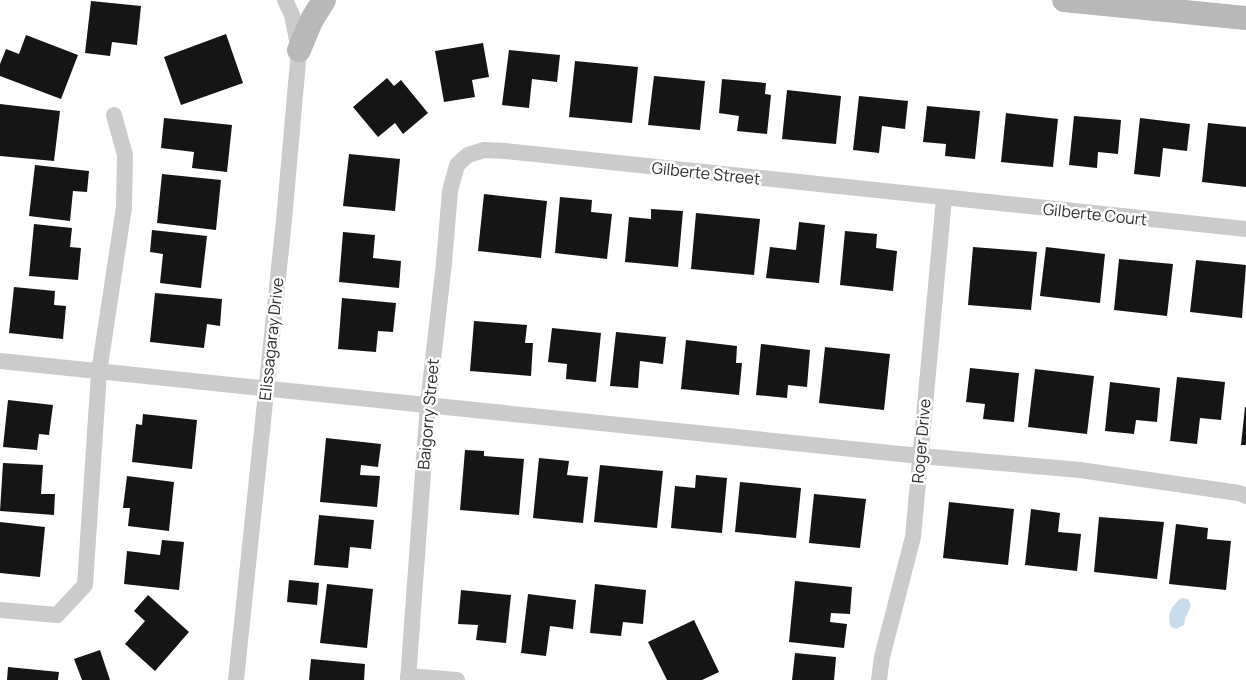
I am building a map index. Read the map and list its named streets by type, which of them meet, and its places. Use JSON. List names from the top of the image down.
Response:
{
  "streets": {
    "street": [
      "Gilberte Street",
      "Gilberte Court",
      "Elissagaray Drive",
      "Baigorry Street",
      "Roger Drive"
    ]
  },
  "crossings": [
    ["Gilberte Street", "Gilberte Court"],
    ["Gilberte Street", "Baigorry Street"],
    ["Gilberte Street", "Roger Drive"],
    ["Gilberte Court", "Roger Drive"]
  ]
}
